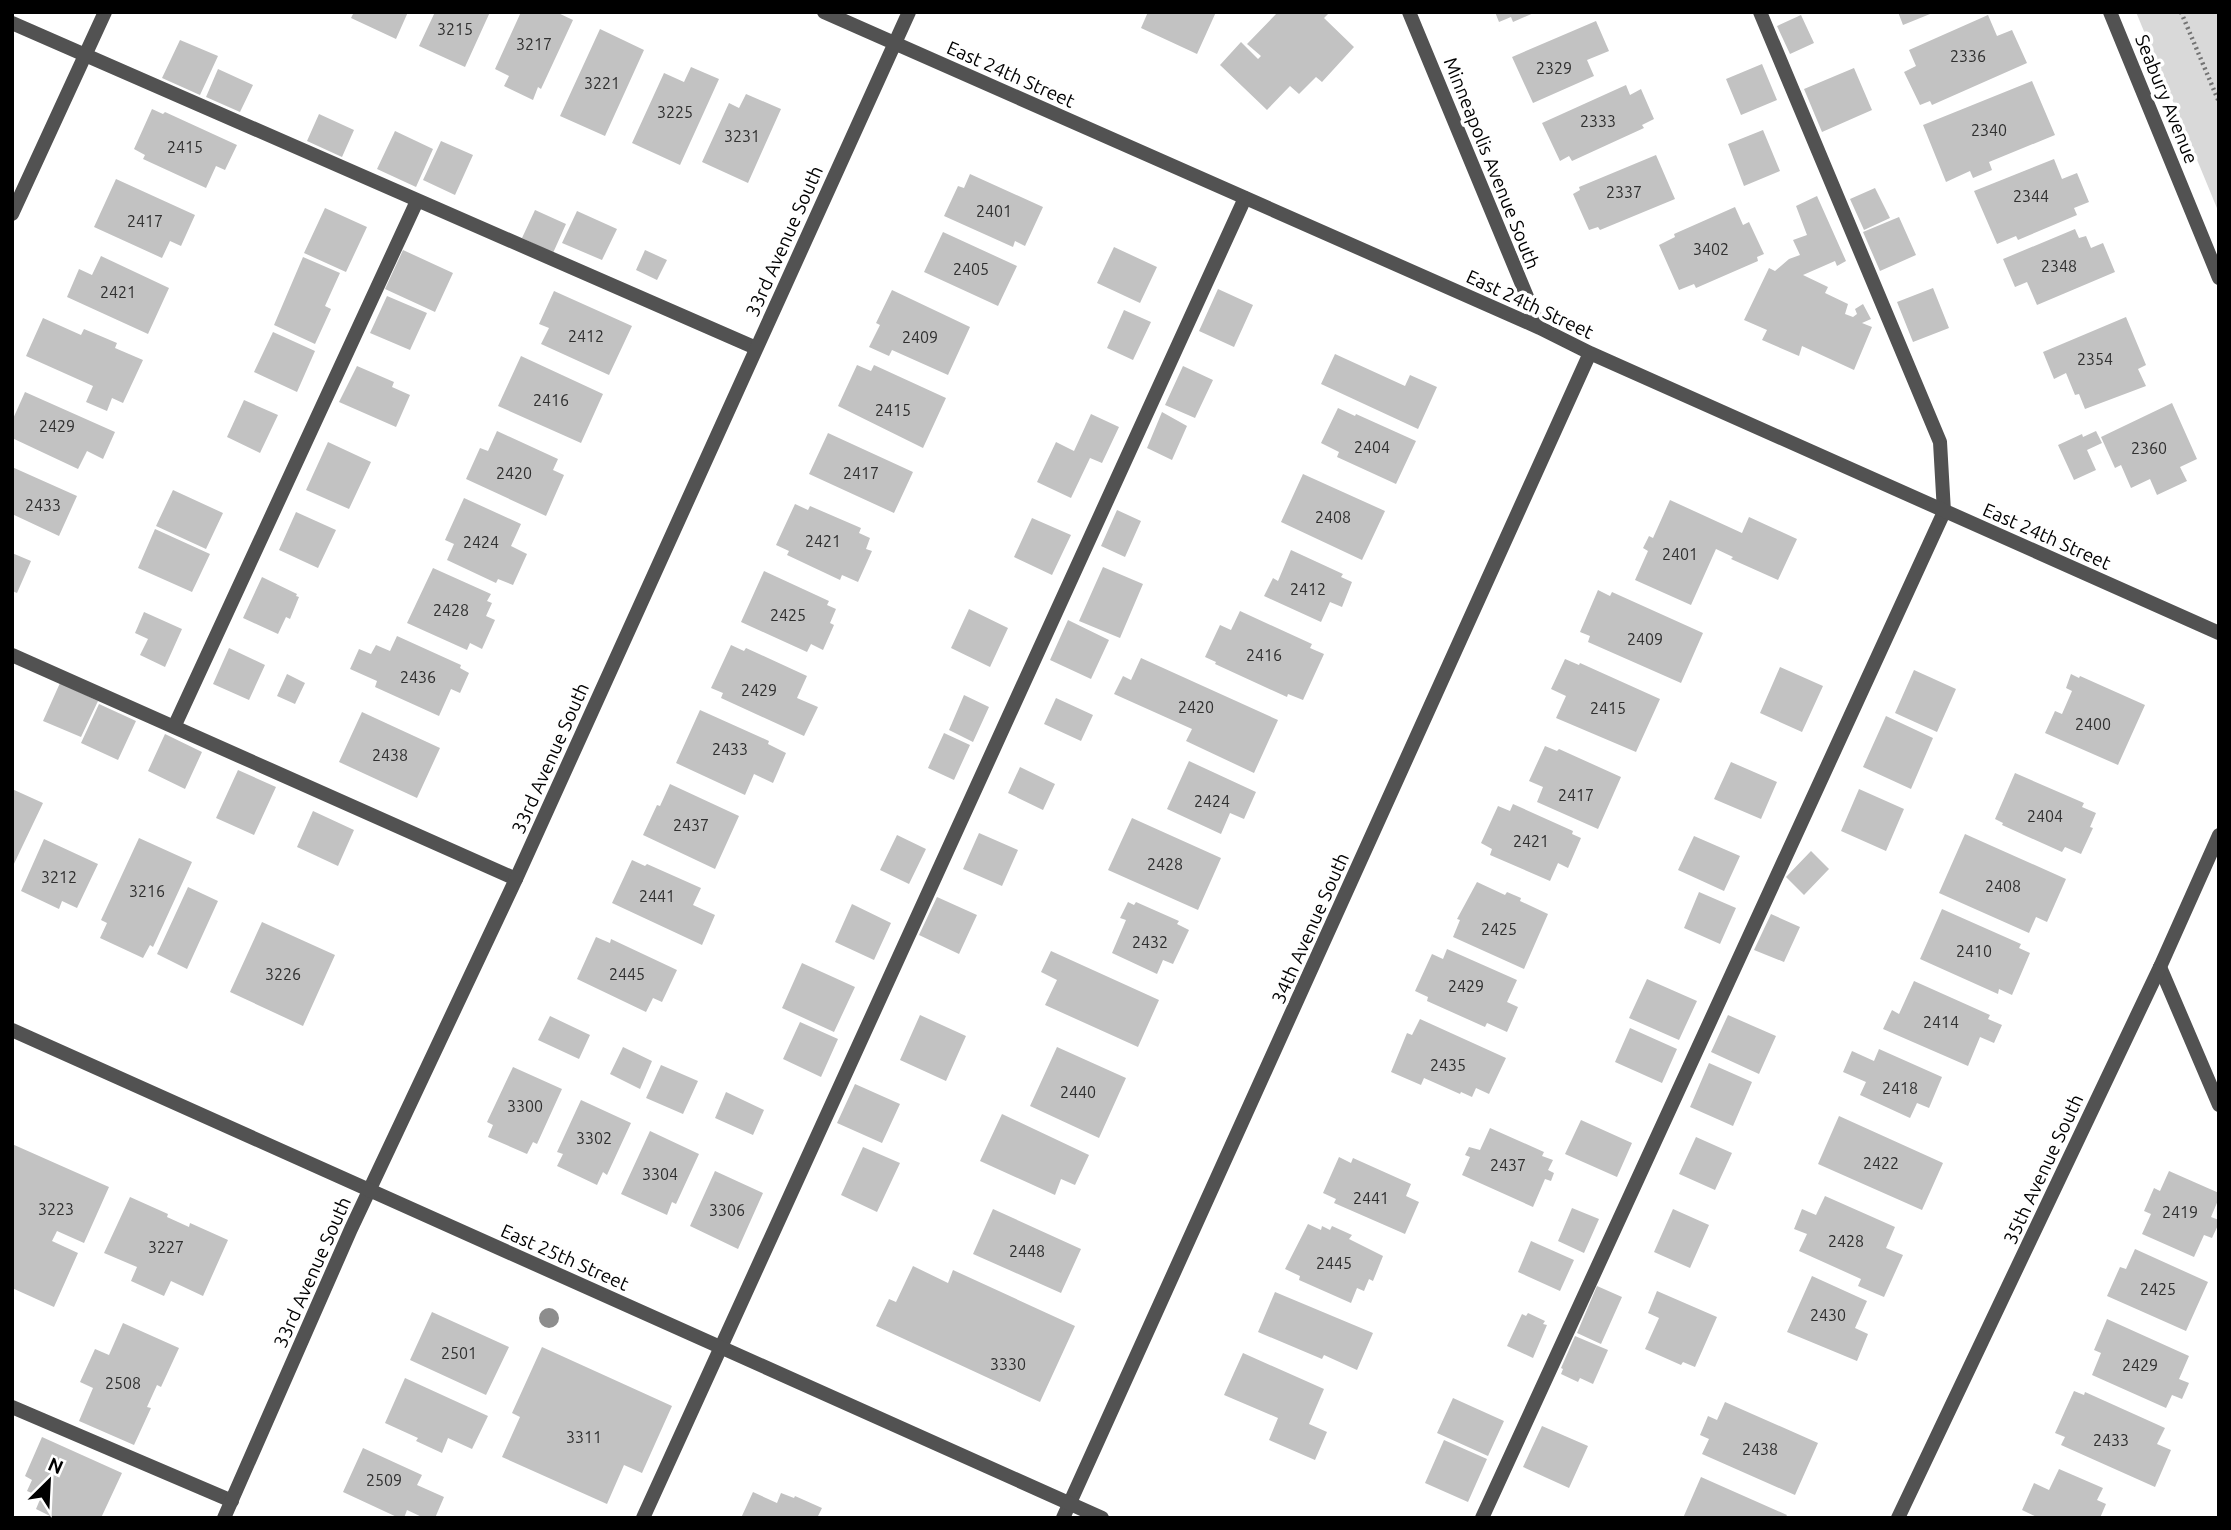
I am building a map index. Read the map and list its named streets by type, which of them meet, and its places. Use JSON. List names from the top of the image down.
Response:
{
  "streets": {
    "street": [
      "East 24th Street",
      "Seabury Avenue",
      "Minneapolis Avenue South",
      "33rd Avenue South",
      "34th Avenue South",
      "35th Avenue South",
      "East 25th Street"
    ]
  },
  "crossings": [
    ["East 24th Street", "Minneapolis Avenue South"],
    ["East 24th Street", "33rd Avenue South"],
    ["East 24th Street", "34th Avenue South"],
    ["33rd Avenue South", "East 25th Street"],
    ["34th Avenue South", "East 25th Street"]
  ],
  "house_numbers": [
    "3215",
    "3217",
    "2336",
    "2329",
    "3221",
    "3225",
    "2333",
    "2340",
    "3231",
    "2415",
    "2337",
    "2344",
    "2401",
    "2417",
    "3402",
    "2348",
    "2405",
    "2421",
    "2412",
    "2409",
    "2354",
    "2416",
    "2415",
    "2429",
    "2404",
    "2360",
    "2420",
    "2417",
    "2433",
    "2408",
    "2421",
    "2424",
    "2401",
    "2412",
    "2428",
    "2425",
    "2409",
    "2416",
    "2436",
    "2429",
    "2420",
    "2415",
    "2400",
    "2433",
    "2438",
    "2417",
    "2424",
    "2404",
    "2437",
    "2421",
    "2428",
    "3212",
    "2408",
    "3216",
    "2441",
    "2425",
    "2432",
    "2410",
    "3226",
    "2445",
    "2429",
    "2414",
    "2435",
    "2418",
    "2440",
    "3300",
    "3302",
    "2422",
    "2437",
    "3304",
    "2441",
    "3223",
    "3306",
    "2419",
    "2428",
    "3227",
    "2448",
    "2445",
    "2425",
    "2430",
    "2501",
    "3330",
    "2429",
    "2508",
    "3311",
    "2433",
    "2438",
    "2509"
  ],
  "north": "top right"
}
